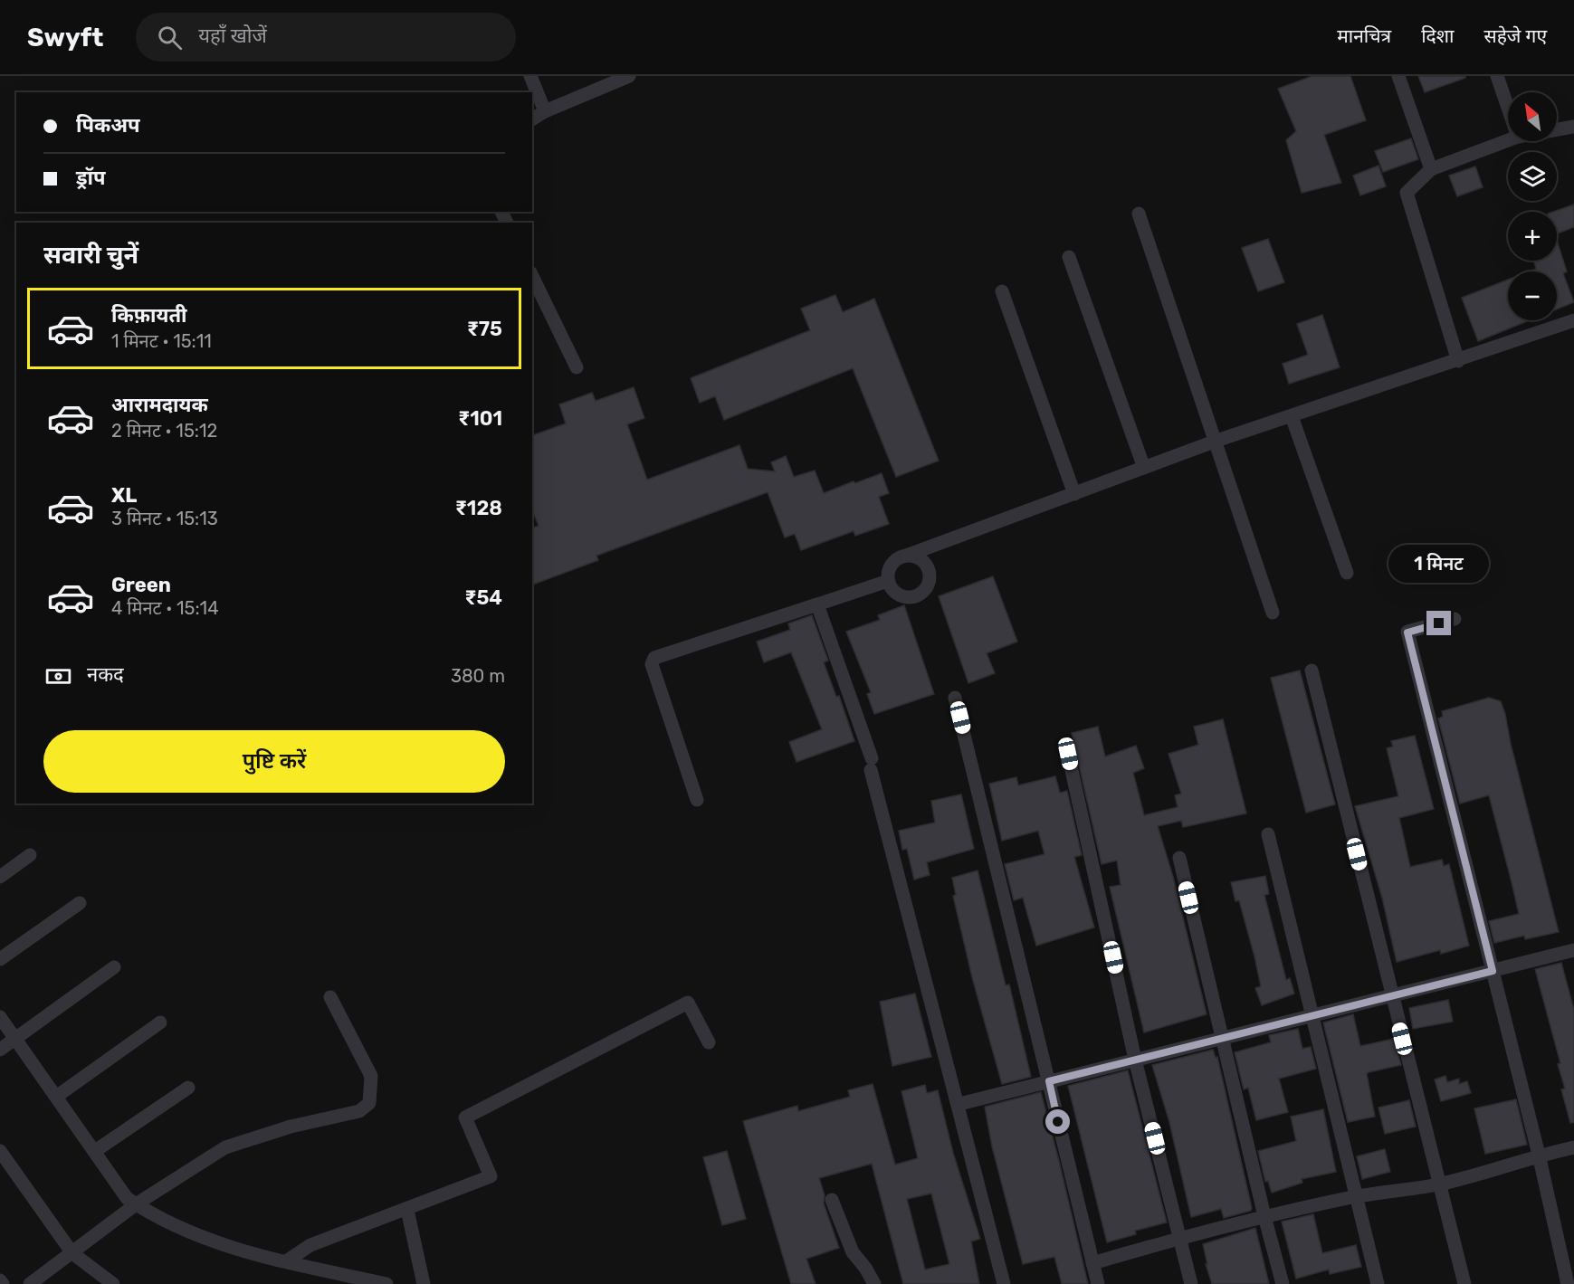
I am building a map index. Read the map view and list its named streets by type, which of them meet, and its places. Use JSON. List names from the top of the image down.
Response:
{
  "north": "top left",
  "page": {
    "header": "Swyft",
    "search": "यहाँ खोजें",
    "nav": ["मानचित्र", "दिशा", "सहेजे गए"],
    "map_buttons": ["+", "−"],
    "banner": ["पिकअप", "ड्रॉप"],
    "heading": "सवारी चुनें",
    "list": [
      {
        "name": "किफ़ायती",
        "note": "1 मिनट · 15:11",
        "value": "₹75"
      },
      {
        "name": "आरामदायक",
        "note": "2 मिनट · 15:12",
        "value": "₹101"
      },
      {
        "name": "XL",
        "note": "3 मिनट · 15:13",
        "value": "₹128"
      },
      {
        "name": "Green",
        "note": "4 मिनट · 15:14",
        "value": "₹54"
      }
    ],
    "bubble": "1 मिनट",
    "pay": ["नकद", "380 m"],
    "buttons": "पुष्टि करें"
  }
}
